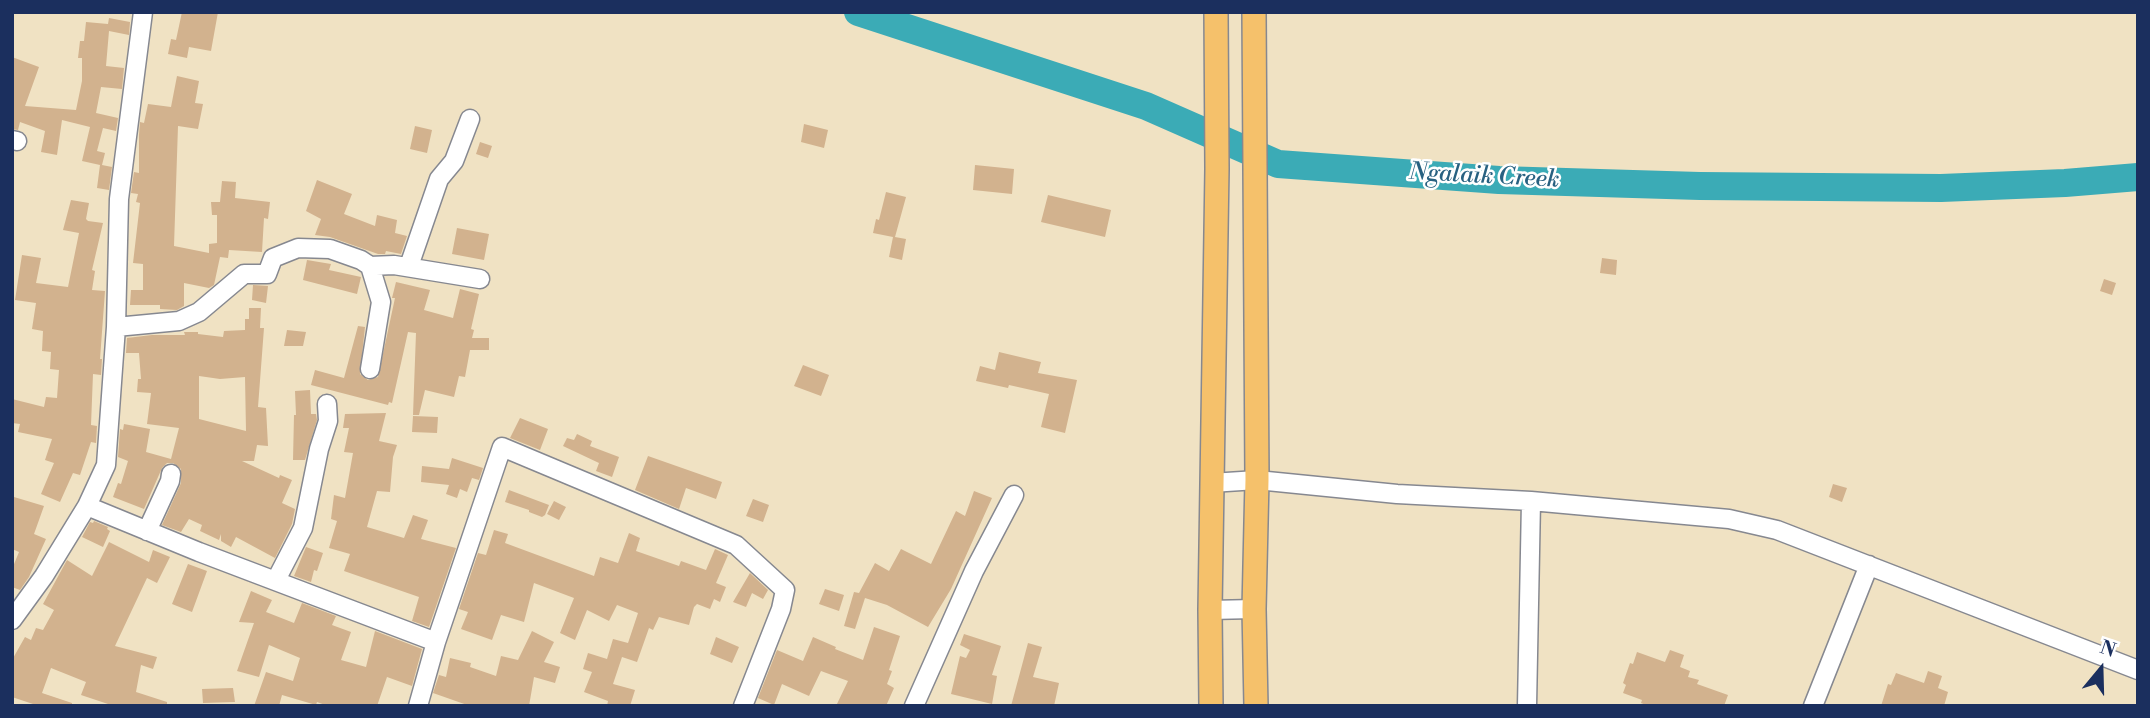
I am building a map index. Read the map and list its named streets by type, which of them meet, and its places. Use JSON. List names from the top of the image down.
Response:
{
  "water": ["Ngalaik Creek"],
  "north": "top"
}
